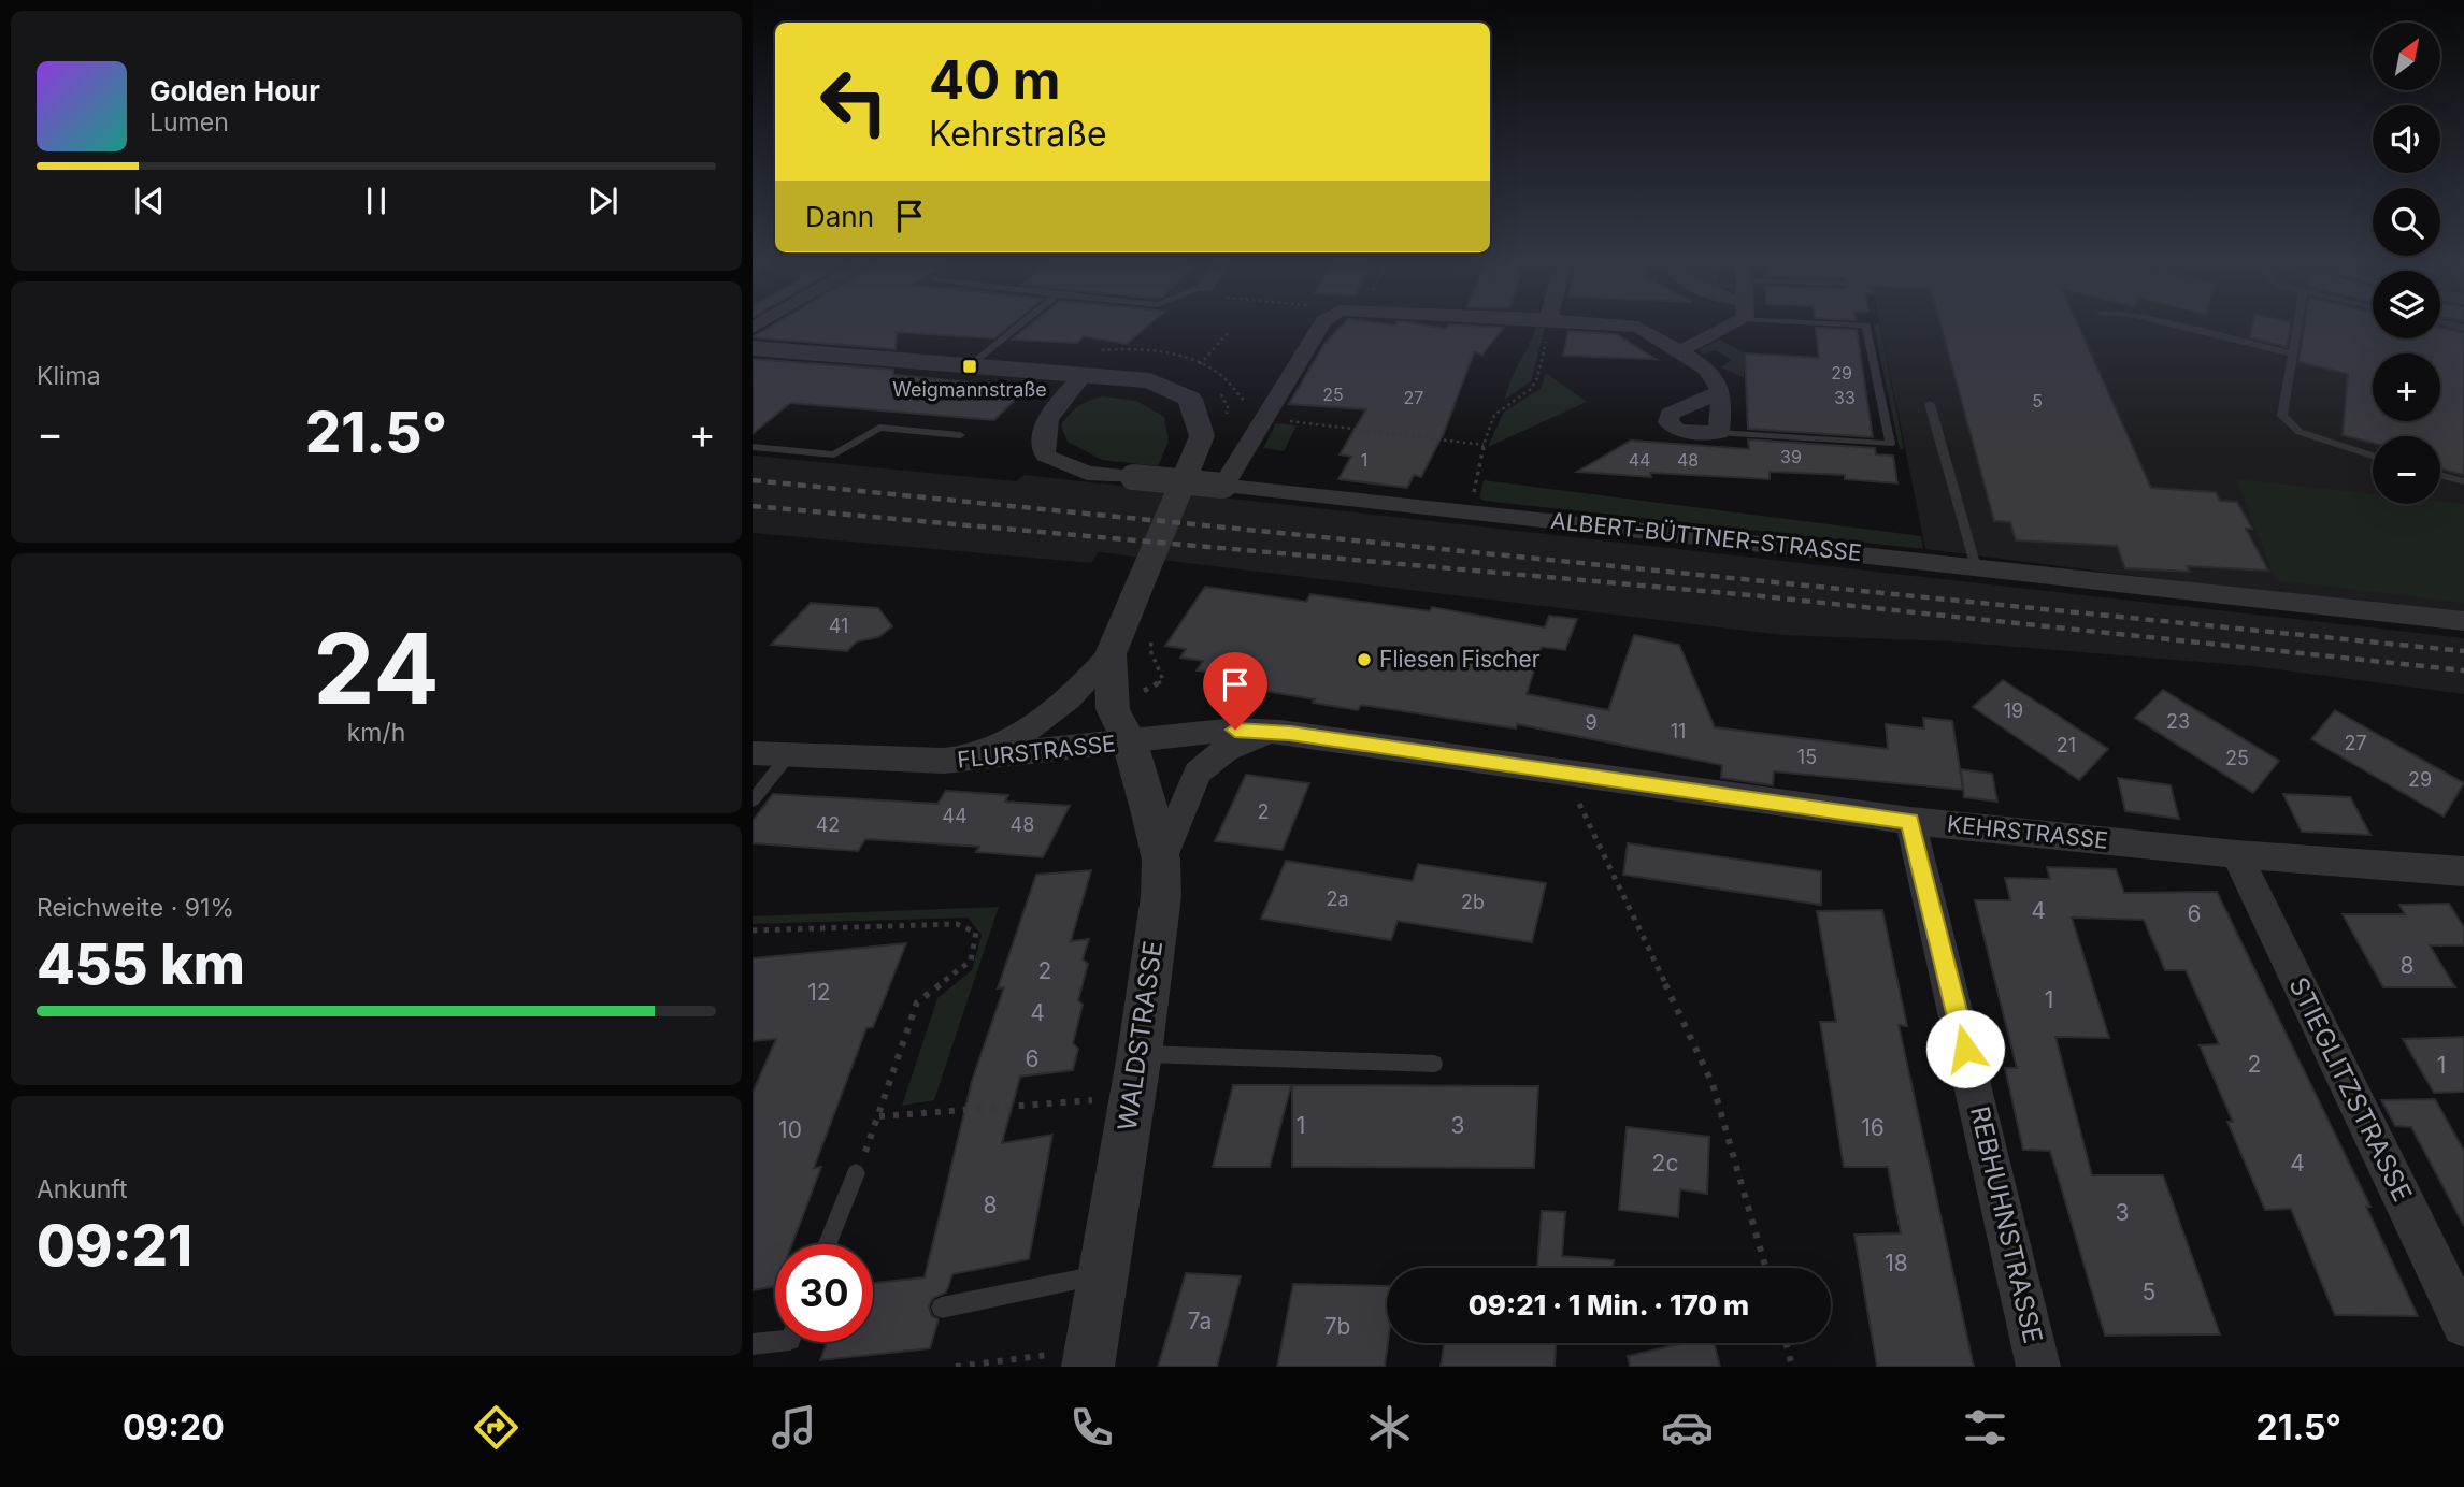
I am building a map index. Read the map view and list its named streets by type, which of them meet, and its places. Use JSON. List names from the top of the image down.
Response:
{
  "streets": {
    "street": [
      "ALBERT-BÜTTNER-STRASSE",
      "FLURSTRASSE",
      "KEHRSTRASSE",
      "WALDSTRASSE",
      "STIEGLITZSTRASSE",
      "REBHUHNSTRASSE"
    ]
  },
  "crossings": [
    ["FLURSTRASSE", "KEHRSTRASSE"],
    ["FLURSTRASSE", "WALDSTRASSE"],
    ["KEHRSTRASSE", "WALDSTRASSE"],
    ["KEHRSTRASSE", "STIEGLITZSTRASSE"],
    ["KEHRSTRASSE", "REBHUHNSTRASSE"]
  ],
  "places": {
    "transit": ["Weigmannstraße"],
    "other": ["Fliesen Fischer"]
  },
  "house_numbers": [
    "29",
    "25",
    "27",
    "33",
    "5",
    "39",
    "1",
    "44",
    "48",
    "41",
    "19",
    "23",
    "9",
    "11",
    "27",
    "21",
    "15",
    "25",
    "29",
    "2",
    "44",
    "42",
    "48",
    "2a",
    "2b",
    "4",
    "6",
    "8",
    "2",
    "12",
    "1",
    "4",
    "6",
    "2",
    "1",
    "1",
    "3",
    "16",
    "10",
    "2c",
    "4",
    "8",
    "3",
    "18",
    "5",
    "7a",
    "7b"
  ],
  "north": "top right",
  "page": {
    "map_buttons": ["+", "−"],
    "turn": ["40 m", "Kehrstraße"],
    "song": ["Golden Hour", "Lumen"],
    "then": "Dann",
    "tile": [
      "Klima",
      ["24", "km/h"],
      ["Reichweite · 91%", "455 km"],
      ["Ankunft", "09:21"]
    ],
    "heat": ["−", "21.5°", "+"],
    "limit": "30",
    "trip": "09:21 · 1 Min. · 170 m",
    "tabs": ["09:20", "21.5°"]
  }
}
